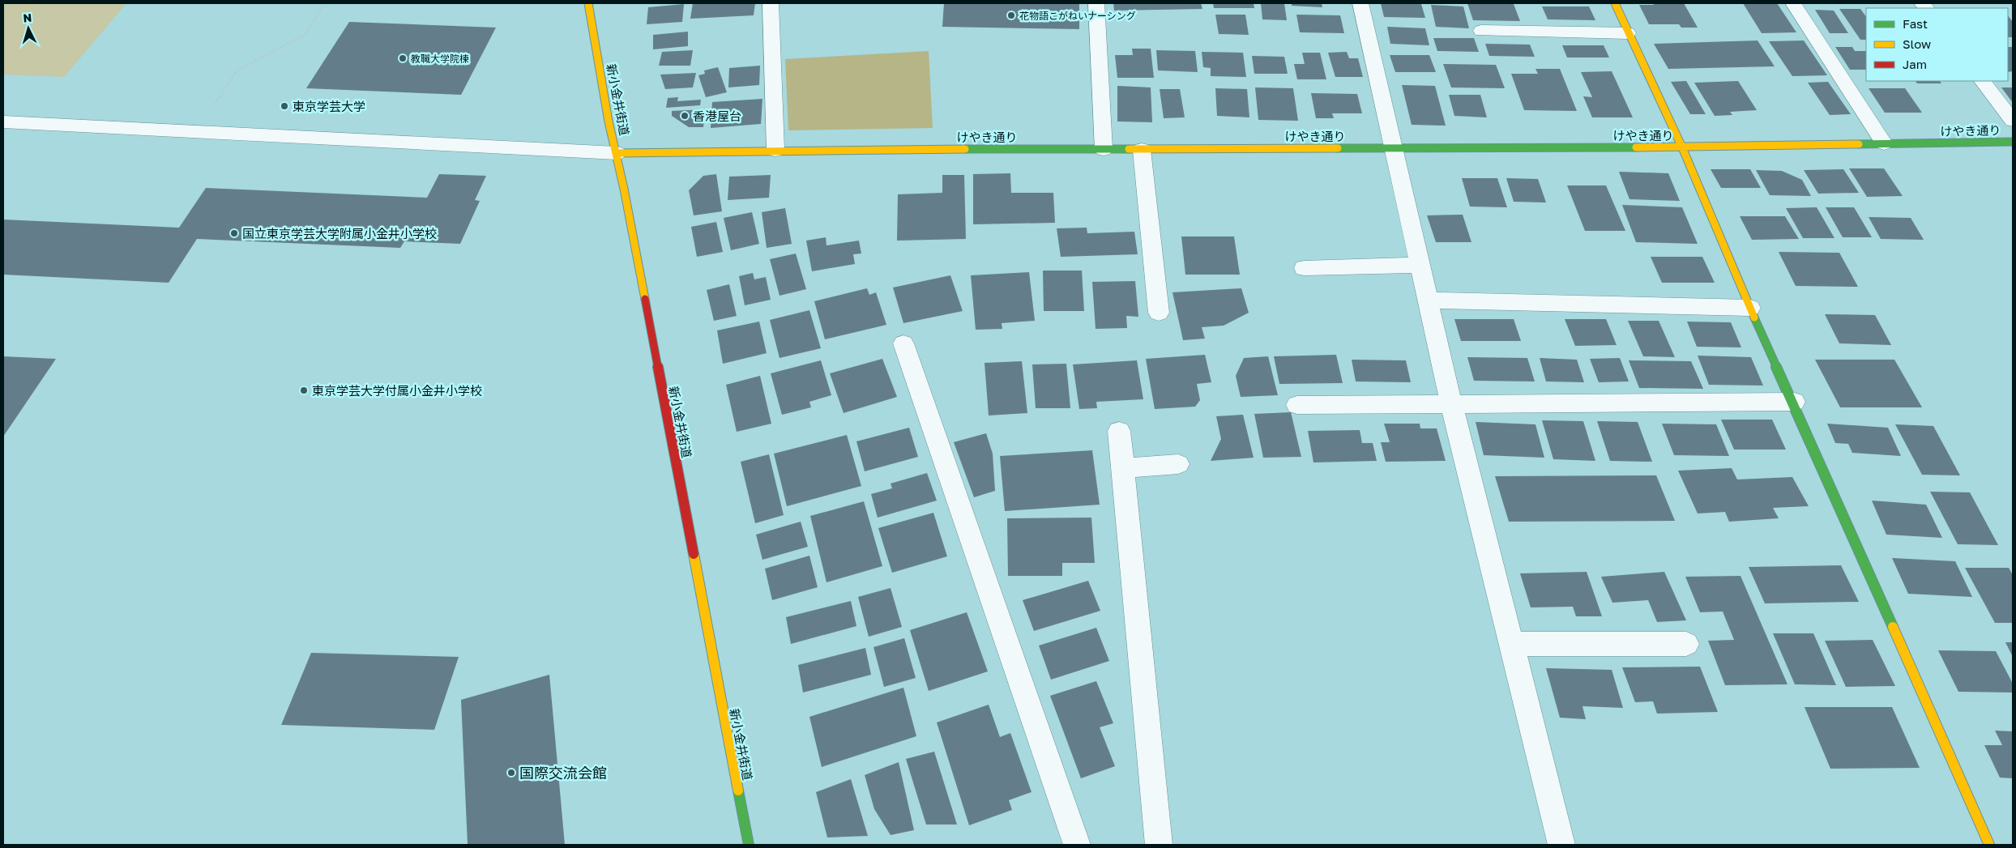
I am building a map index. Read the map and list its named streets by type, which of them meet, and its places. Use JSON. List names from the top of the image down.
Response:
{
  "streets": {
    "street": ["新小金井街道", "けやき通り"]
  },
  "crossings": [
    ["新小金井街道", "けやき通り"]
  ],
  "places": [
    "花物語こがねいナーシング",
    "教職大学院棟",
    "東京学芸大学",
    "香港屋台",
    "国立東京学芸大学附属小金井小学校",
    "東京学芸大学付属小金井小学校",
    "国際交流会館"
  ],
  "legend": ["Fast", "Slow", "Jam"],
  "north": "top"
}
